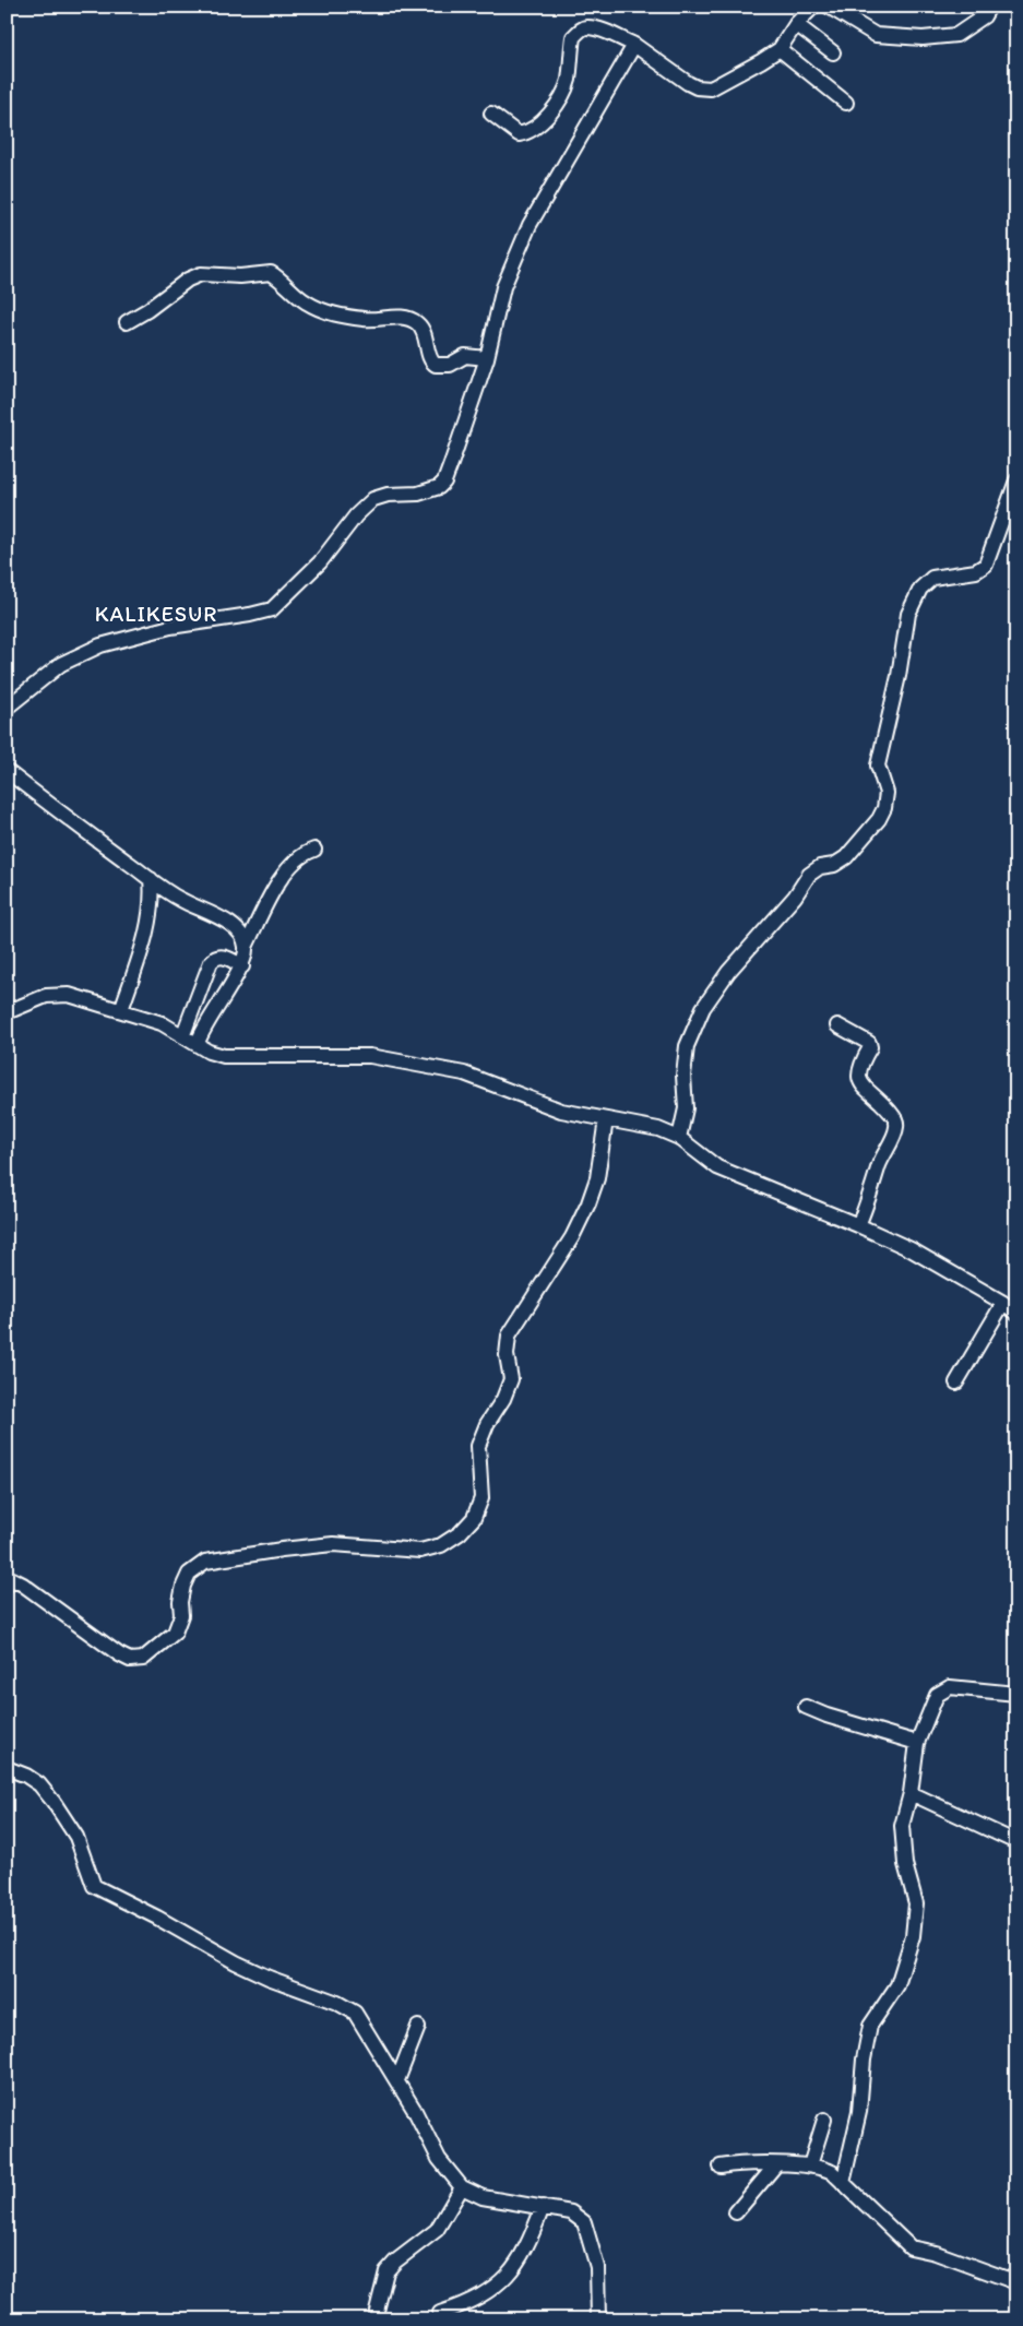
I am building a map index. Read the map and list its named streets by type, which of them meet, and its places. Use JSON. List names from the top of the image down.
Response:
{
  "districts": ["KALIKESUR"]
}
